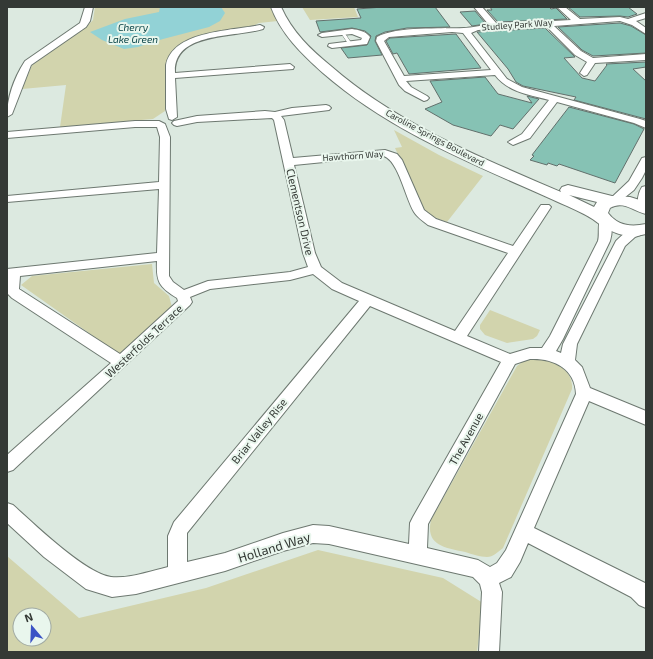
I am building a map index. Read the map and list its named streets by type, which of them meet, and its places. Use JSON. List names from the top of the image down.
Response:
{
  "streets": {
    "main road": ["Caroline Springs Boulevard"],
    "street": [
      "Studley Park Way",
      "Hawthorn Way",
      "Clementson Drive",
      "Westerfolds Terrace",
      "Briar Valley Rise",
      "The Avenue",
      "Holland Way"
    ]
  },
  "crossings": [
    ["Hawthorn Way", "Clementson Drive"],
    ["Clementson Drive", "Briar Valley Rise"],
    ["Clementson Drive", "The Avenue"],
    ["Briar Valley Rise", "Holland Way"],
    ["The Avenue", "Holland Way"]
  ],
  "water": ["Cherry Lake Green"],
  "north": "top"
}
